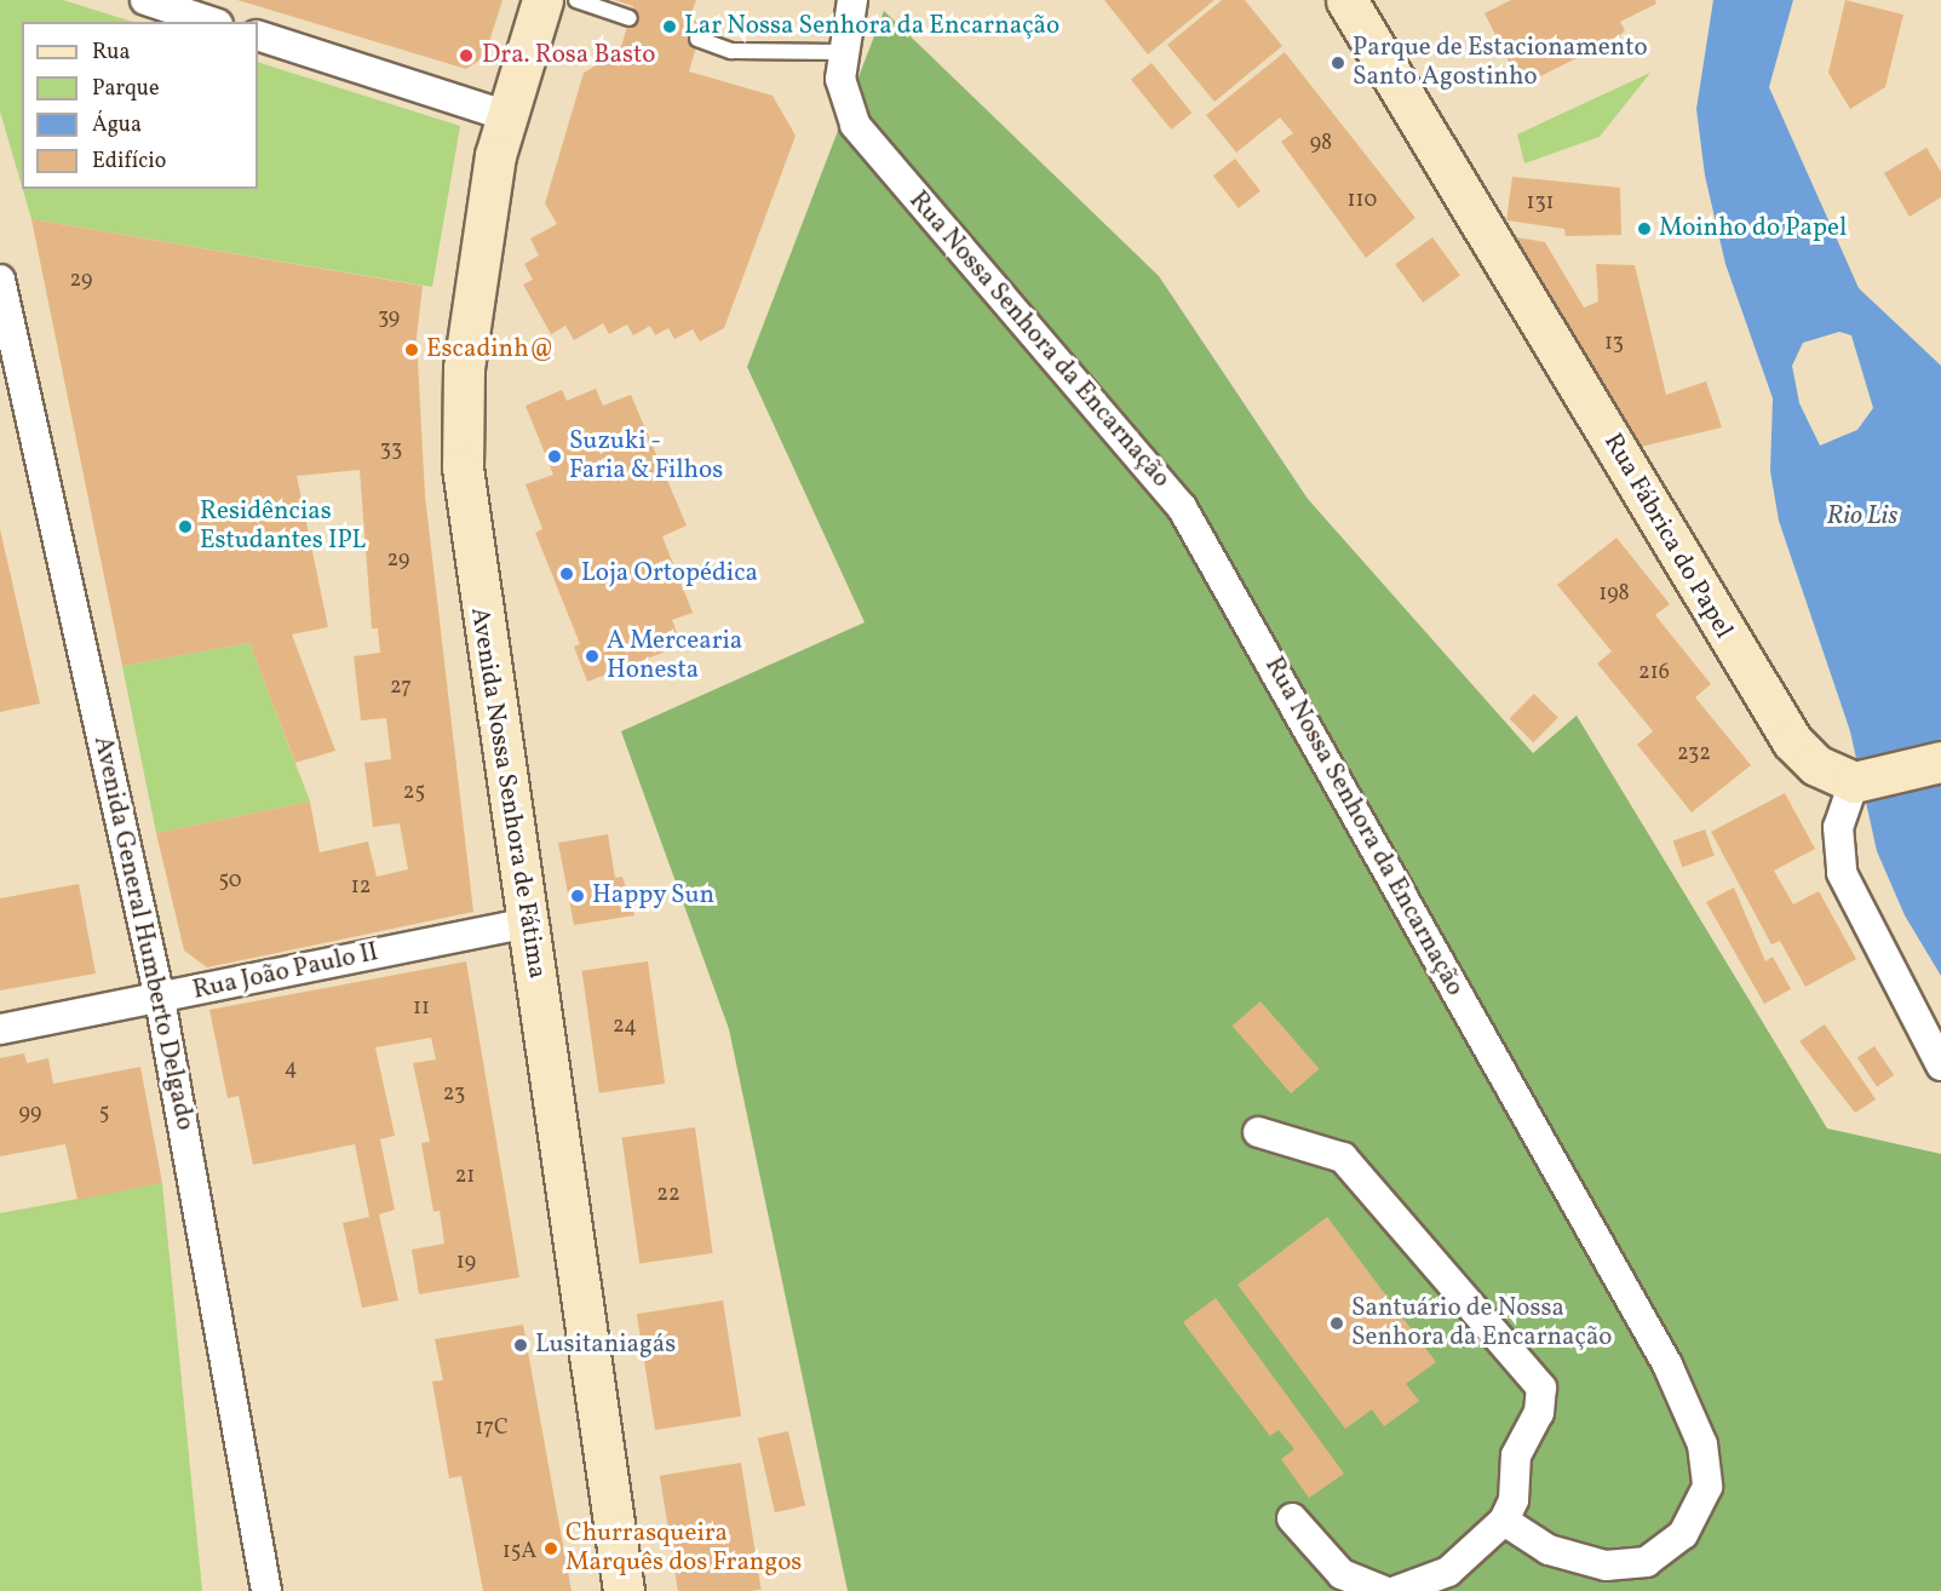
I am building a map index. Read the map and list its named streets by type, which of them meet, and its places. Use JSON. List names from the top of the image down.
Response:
{
  "streets": {
    "main road": ["Rua Fábrica do Papel", "Avenida Nossa Senhora de Fátima"],
    "street": ["Rua Nossa Senhora da Encarnação", "Avenida General Humberto Delgado", "Rua João Paulo II"]
  },
  "crossings": [
    ["Avenida Nossa Senhora de Fátima", "Rua João Paulo II"],
    ["Avenida General Humberto Delgado", "Rua João Paulo II"]
  ],
  "water": ["Rio Lis"],
  "places": [
    "Lar Nossa Senhora da Encarnação",
    "Dra. Rosa Basto",
    "Parque de Estacionamento Santo Agostinho",
    "Moinho do Papel",
    "Escadinh@",
    "Suzuki - Faria & Filhos",
    "Residências Estudantes IPL",
    "Loja Ortopédica",
    "A Mercearia Honesta",
    "Happy Sun",
    "Santuário de Nossa Senhora da Encarnação",
    "Lusitaniagás",
    "Churrasqueira Marquês dos Frangos"
  ],
  "house_numbers": [
    "98",
    "110",
    "131",
    "29",
    "39",
    "13",
    "33",
    "29",
    "198",
    "216",
    "27",
    "232",
    "25",
    "50",
    "12",
    "11",
    "24",
    "4",
    "23",
    "99",
    "5",
    "21",
    "22",
    "19",
    "17C",
    "15A"
  ],
  "legend": [
    "Rua",
    "Parque",
    "Água",
    "Edifício"
  ]
}
